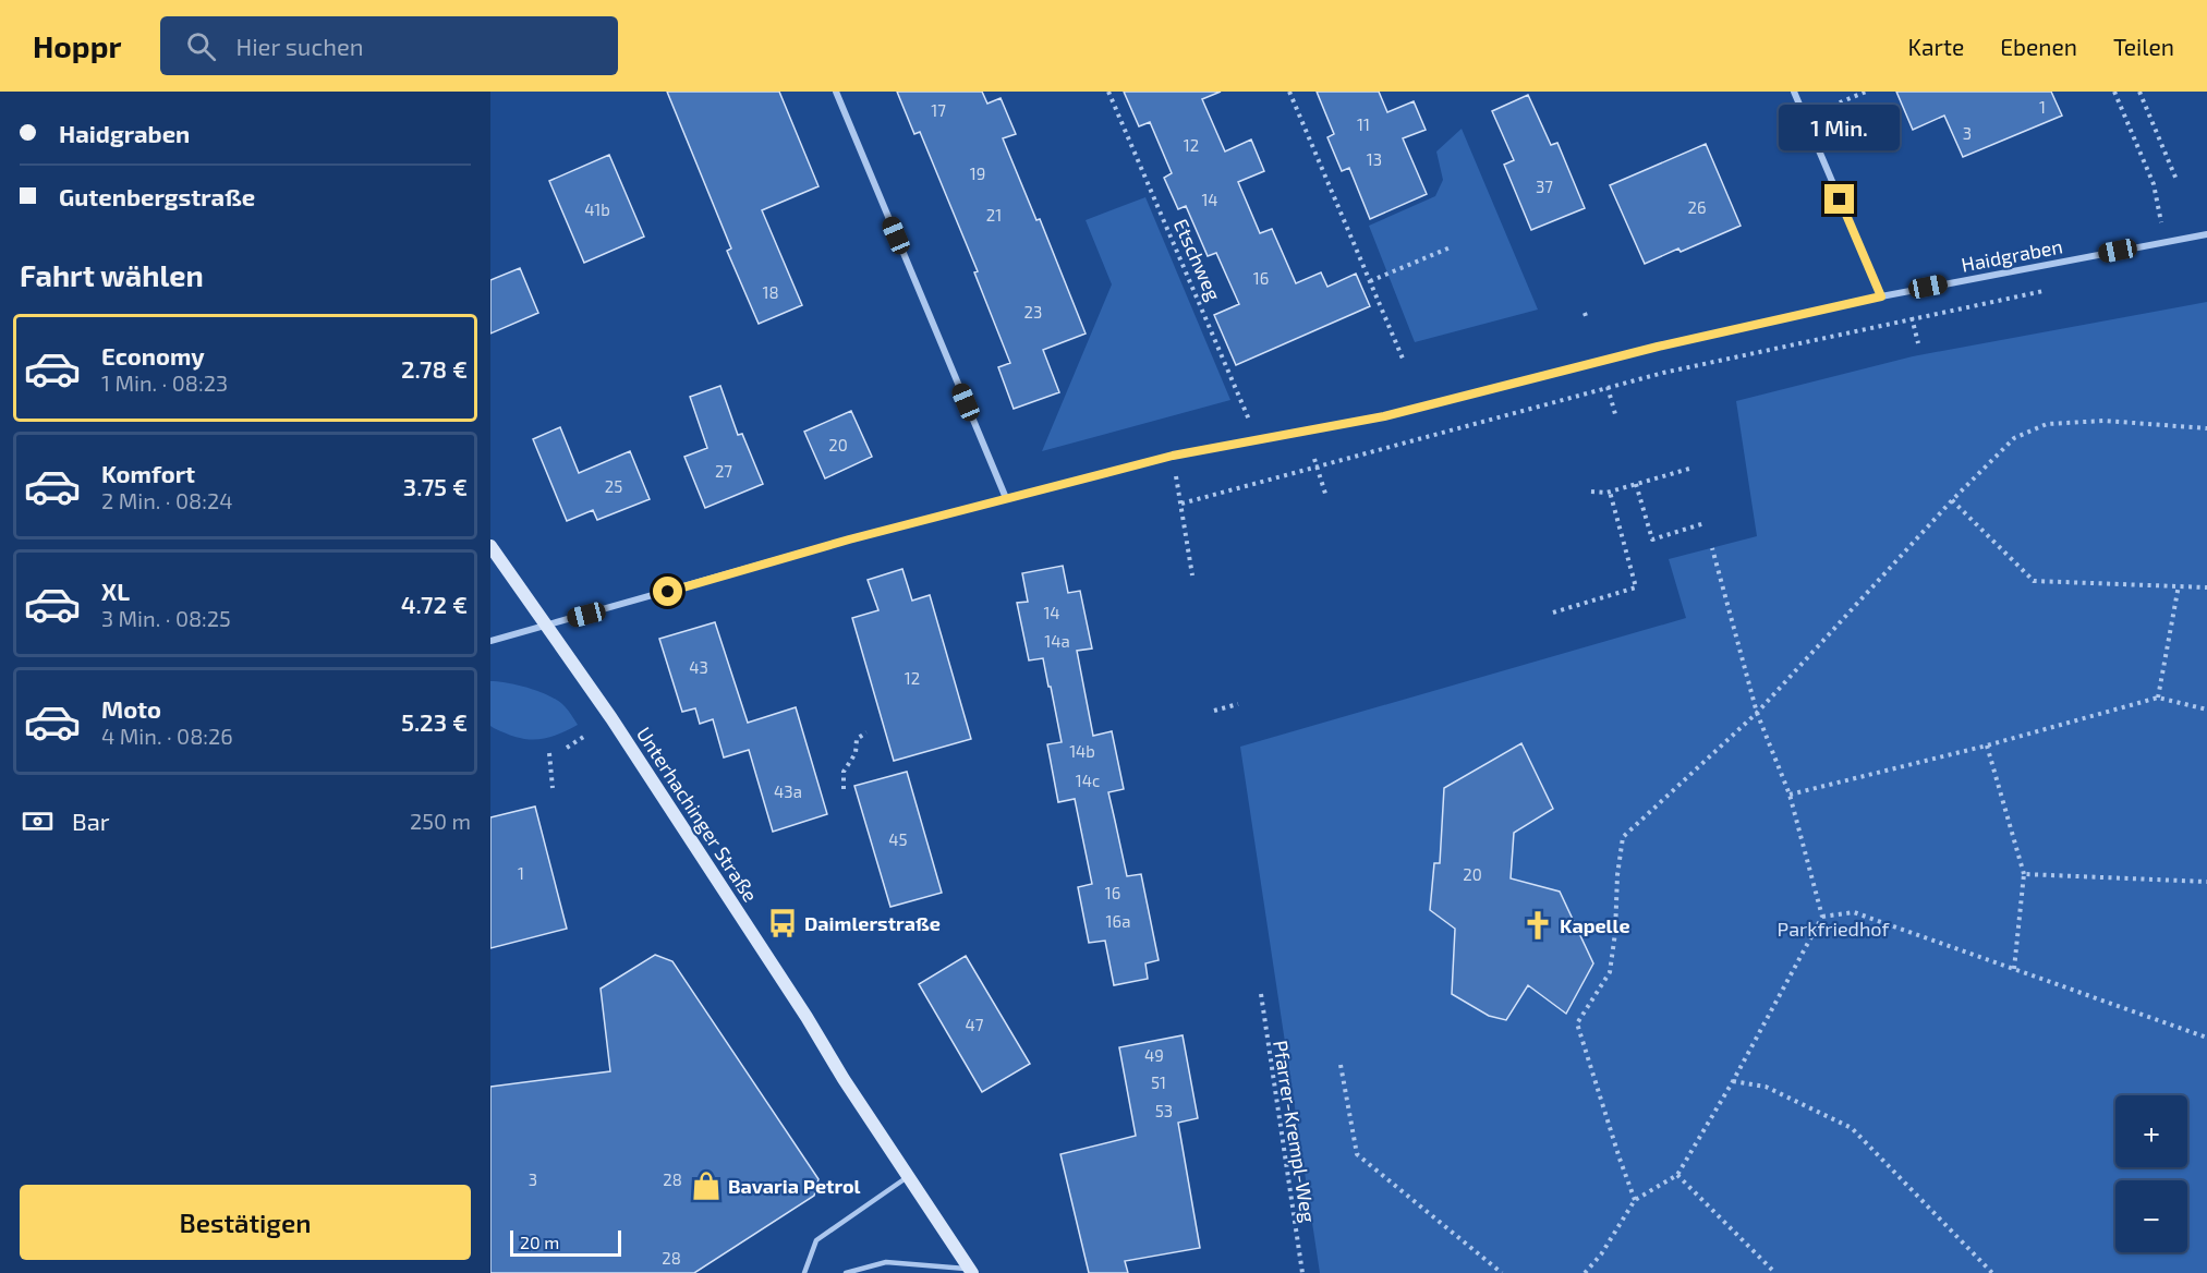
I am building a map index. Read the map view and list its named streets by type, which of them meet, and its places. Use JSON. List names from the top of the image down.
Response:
{
  "streets": {
    "main road": ["Unterhachinger Straße"],
    "street": ["Haidgraben"],
    "path": ["Etschweg", "Pfarrer-Krempl-Weg"]
  },
  "crossings": [
    ["Haidgraben", "Etschweg"],
    ["Haidgraben", "Unterhachinger Straße"]
  ],
  "parks": ["Parkfriedhof"],
  "places": {
    "bus stop": ["Daimlerstraße"],
    "church": ["Kapelle"],
    "shop": ["Bavaria Petrol"]
  },
  "house_numbers": [
    "1",
    "17",
    "11",
    "3",
    "12",
    "13",
    "19",
    "37",
    "14",
    "26",
    "41b",
    "21",
    "16",
    "18",
    "23",
    "20",
    "27",
    "25",
    "14",
    "14a",
    "43",
    "12",
    "14b",
    "14c",
    "43a",
    "45",
    "1",
    "20",
    "16",
    "16a",
    "47",
    "49",
    "51",
    "53",
    "3",
    "28",
    "28"
  ],
  "scale_bar": "20 m",
  "page": {
    "header": "Hoppr",
    "search": "Hier suchen",
    "nav": ["Karte", "Ebenen", "Teilen"],
    "banner": ["Haidgraben", "Gutenbergstraße"],
    "bubble": "1 Min.",
    "heading": "Fahrt wählen",
    "list": [
      {
        "name": "Economy",
        "note": "1 Min. · 08:23",
        "value": "2.78 €"
      },
      {
        "name": "Komfort",
        "note": "2 Min. · 08:24",
        "value": "3.75 €"
      },
      {
        "name": "XL",
        "note": "3 Min. · 08:25",
        "value": "4.72 €"
      },
      {
        "name": "Moto",
        "note": "4 Min. · 08:26",
        "value": "5.23 €"
      }
    ],
    "pay": ["Bar", "250 m"],
    "map_buttons": ["+", "−"],
    "buttons": "Bestätigen",
    "scale": "20 m"
  }
}
